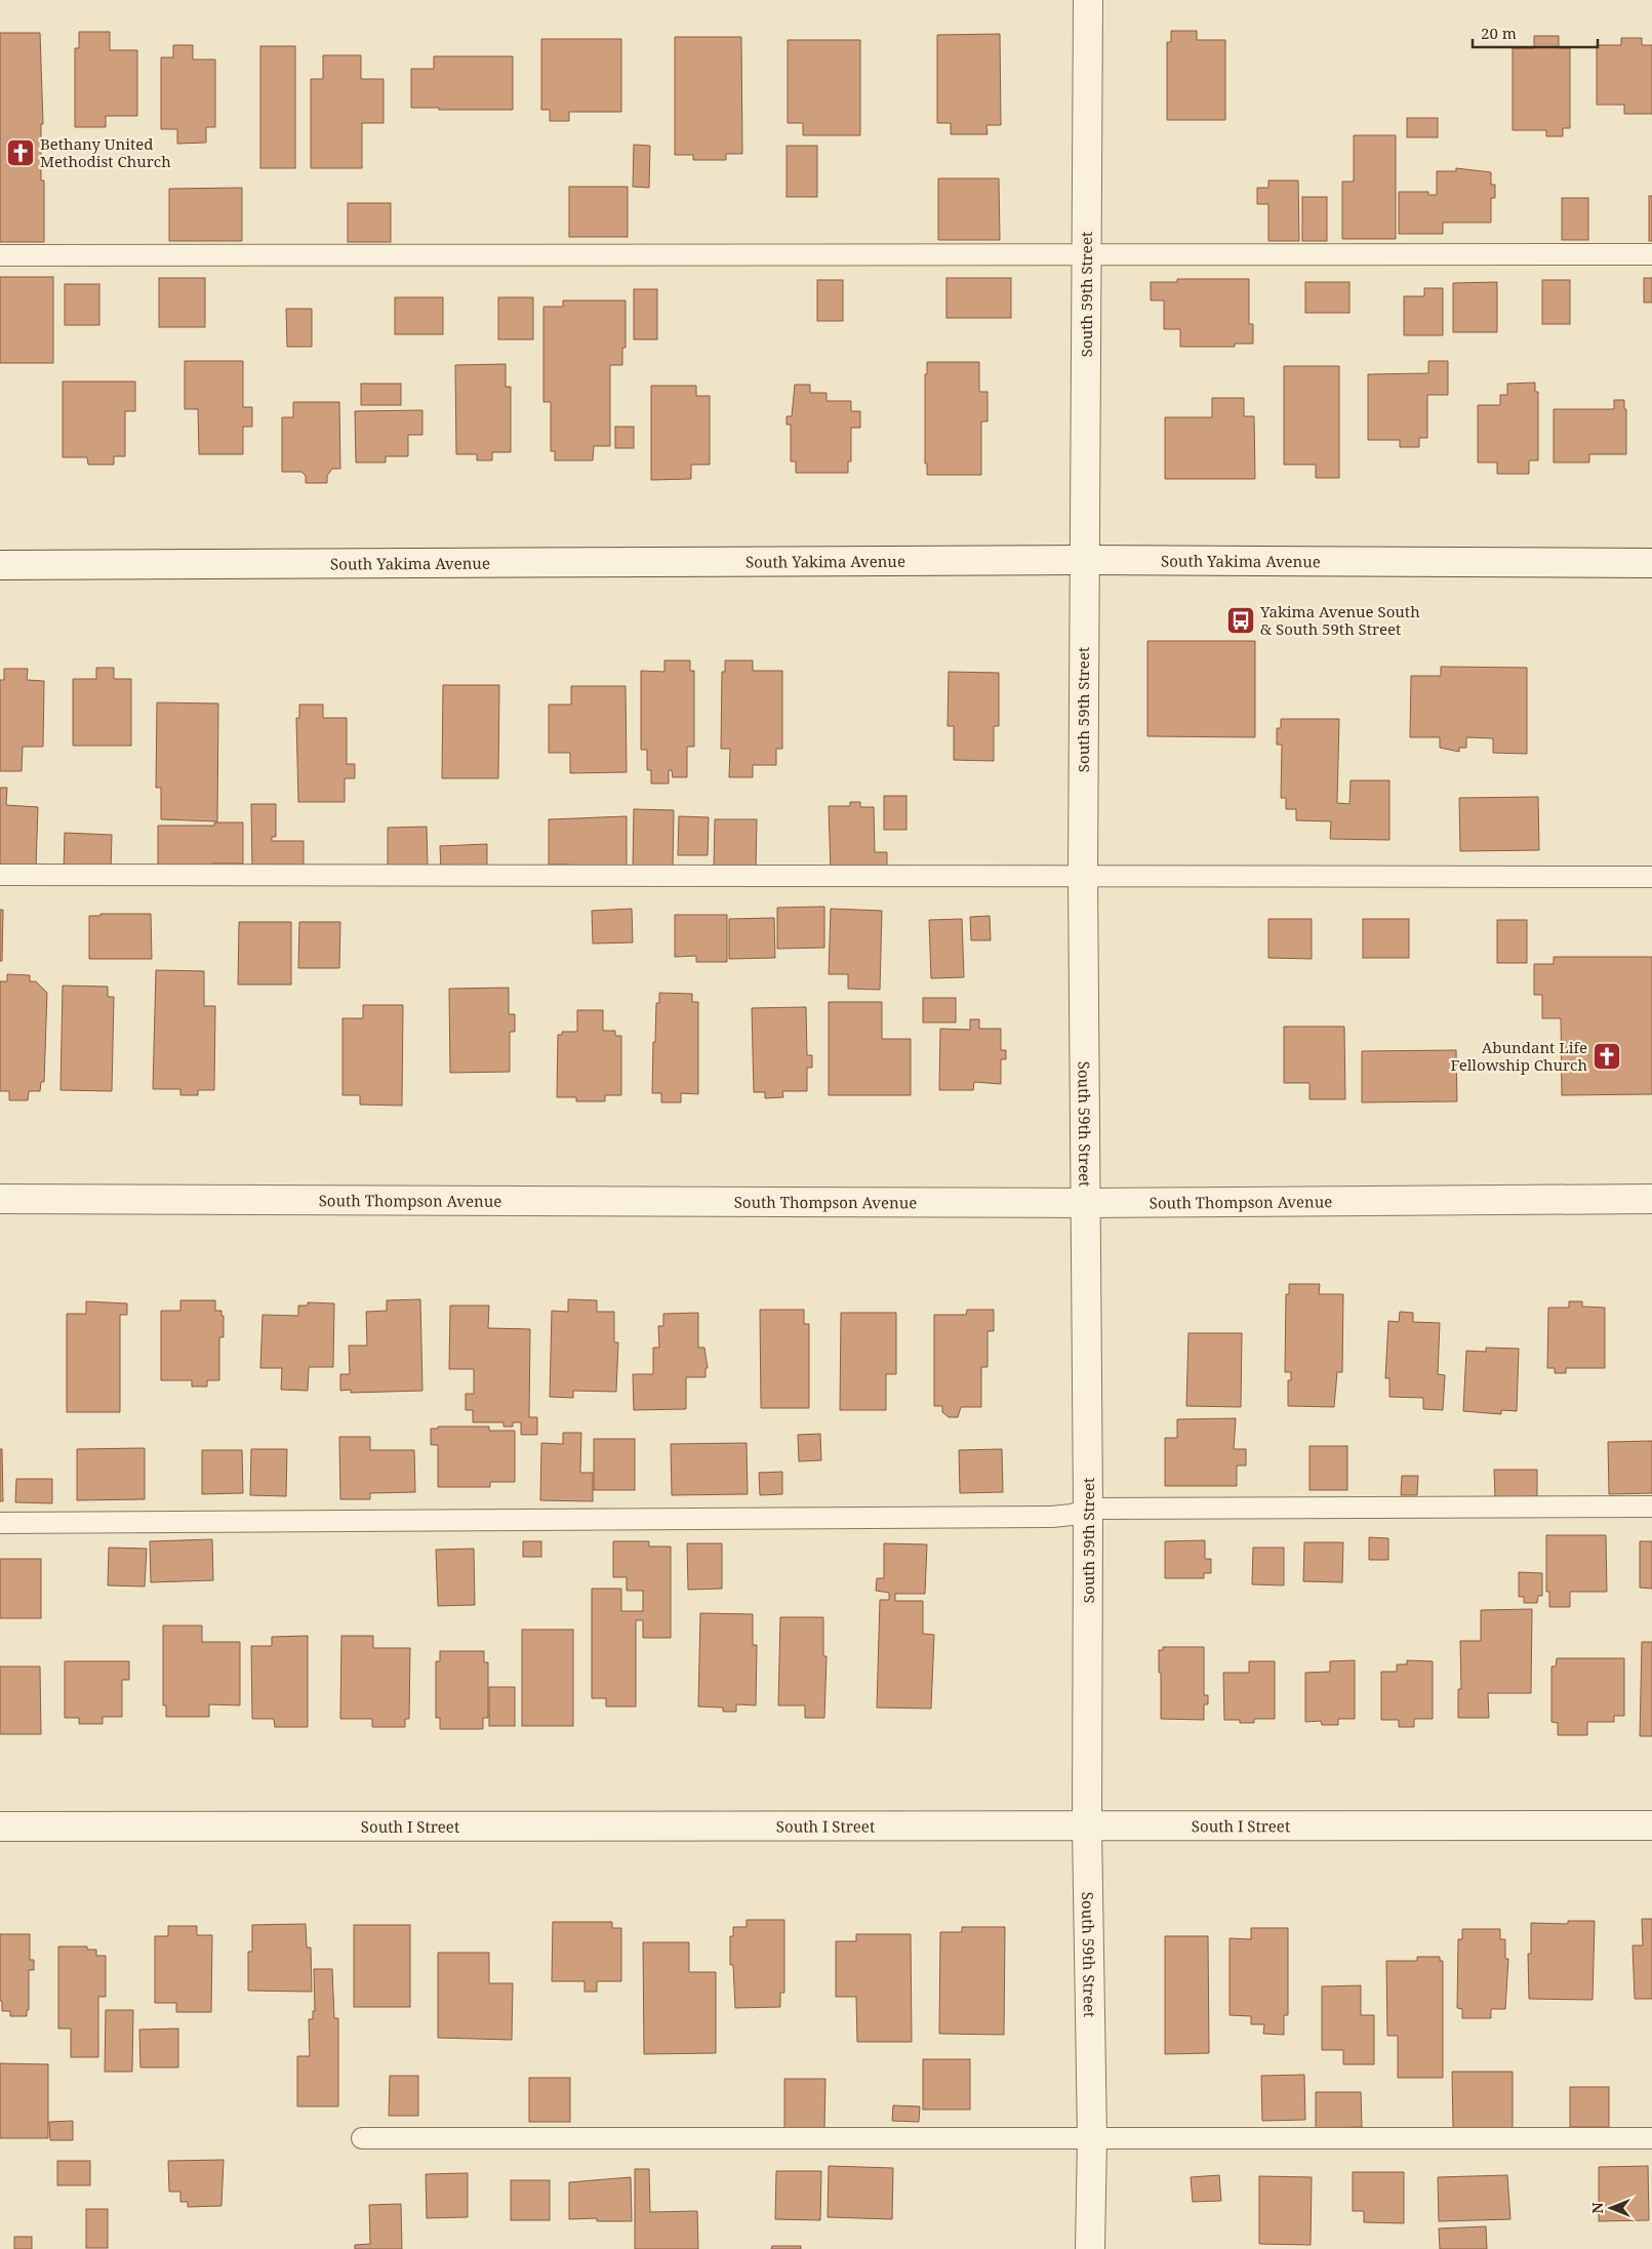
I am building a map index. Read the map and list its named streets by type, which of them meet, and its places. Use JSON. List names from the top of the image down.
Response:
{
  "streets": {
    "street": [
      "South 59th Street",
      "South Yakima Avenue",
      "South Thompson Avenue",
      "South I Street"
    ]
  },
  "crossings": [
    ["South 59th Street", "South Yakima Avenue"],
    ["South 59th Street", "South Thompson Avenue"],
    ["South 59th Street", "South I Street"]
  ],
  "places": {
    "church": ["Bethany United Methodist Church", "Abundant Life Fellowship Church"],
    "bus stop": ["Yakima Avenue South & South 59th Street"]
  },
  "scale_bar": "20 m",
  "north": "left"
}
